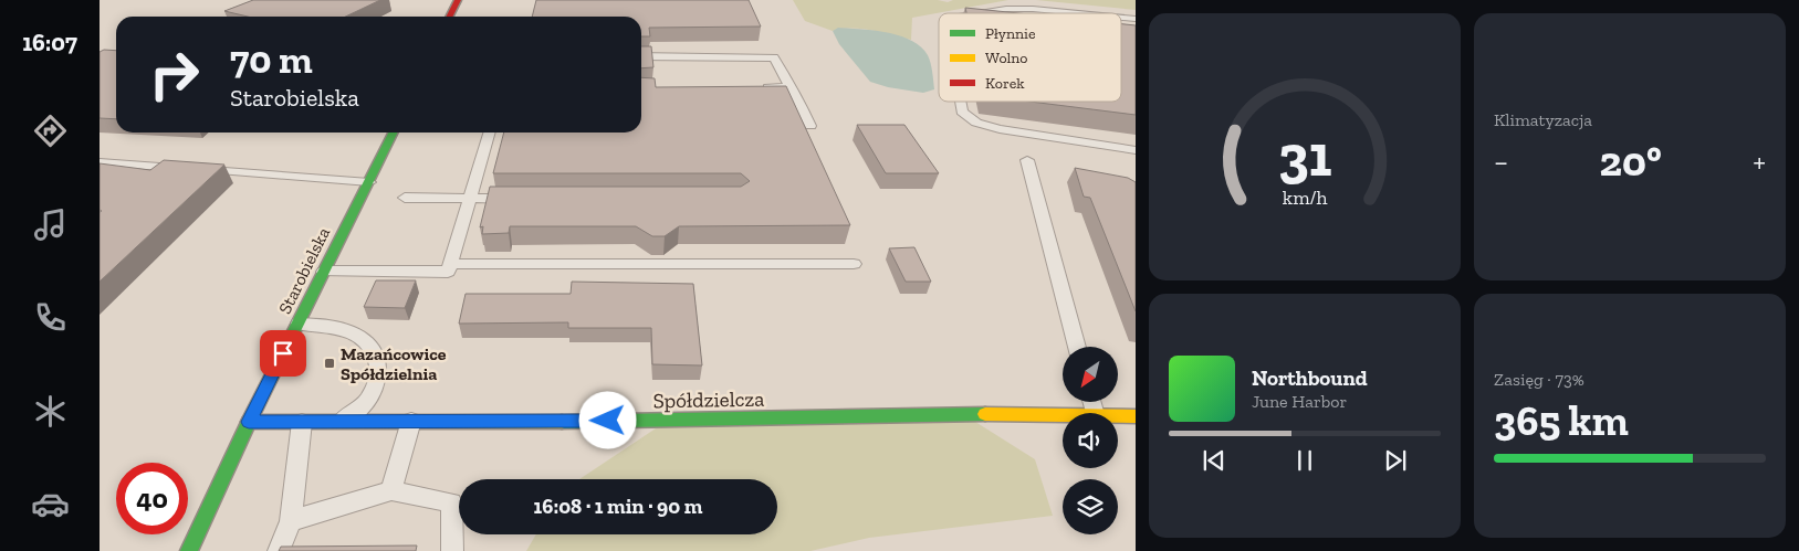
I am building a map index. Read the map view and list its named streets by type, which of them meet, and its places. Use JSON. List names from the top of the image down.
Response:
{
  "streets": {
    "street": ["Starobielska", "Spółdzielcza"]
  },
  "crossings": [
    ["Starobielska", "Spółdzielcza"]
  ],
  "places": {
    "transit": ["Mazańcowice Spółdzielnia"]
  },
  "legend": ["Płynnie", "Wolno", "Korek"],
  "north": "bottom left",
  "page": {
    "tabs": "16:07",
    "tile": [
      "Klimatyzacja",
      ["Zasięg · 73%", "365 km"]
    ],
    "turn": ["70 m", "Starobielska"],
    "heat": ["−", "20°", "+"],
    "song": ["Northbound", "June Harbor"],
    "limit": "40",
    "trip": "16:08 · 1 min · 90 m",
    "gauge": ["31", "km/h"]
  }
}
